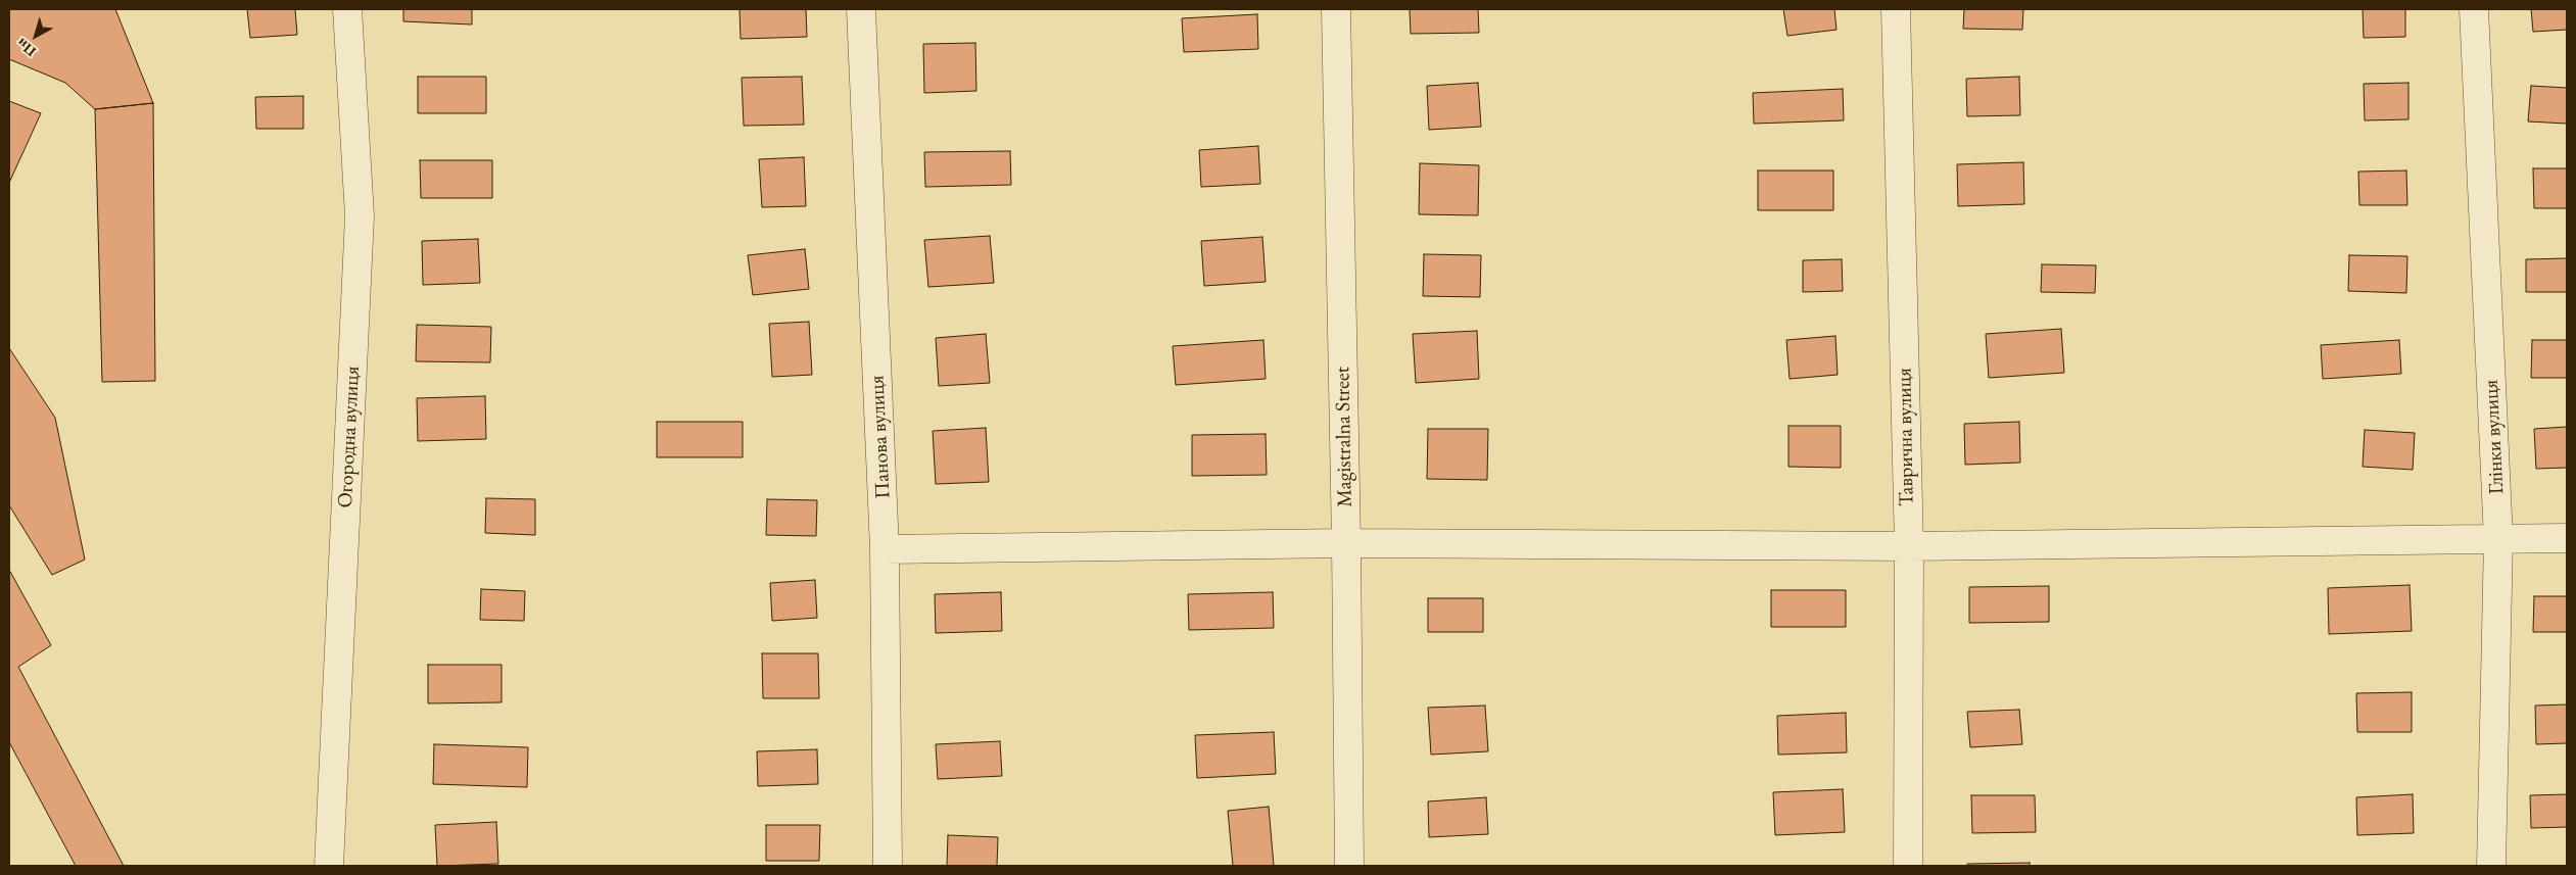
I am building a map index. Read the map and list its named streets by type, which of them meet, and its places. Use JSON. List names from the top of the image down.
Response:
{
  "streets": {
    "street": [
      "Огородна вулиця",
      "Панова вулиця",
      "Magistralna Street",
      "Таврична вулиця",
      "Глінки вулиця"
    ]
  },
  "north": "bottom left"
}
